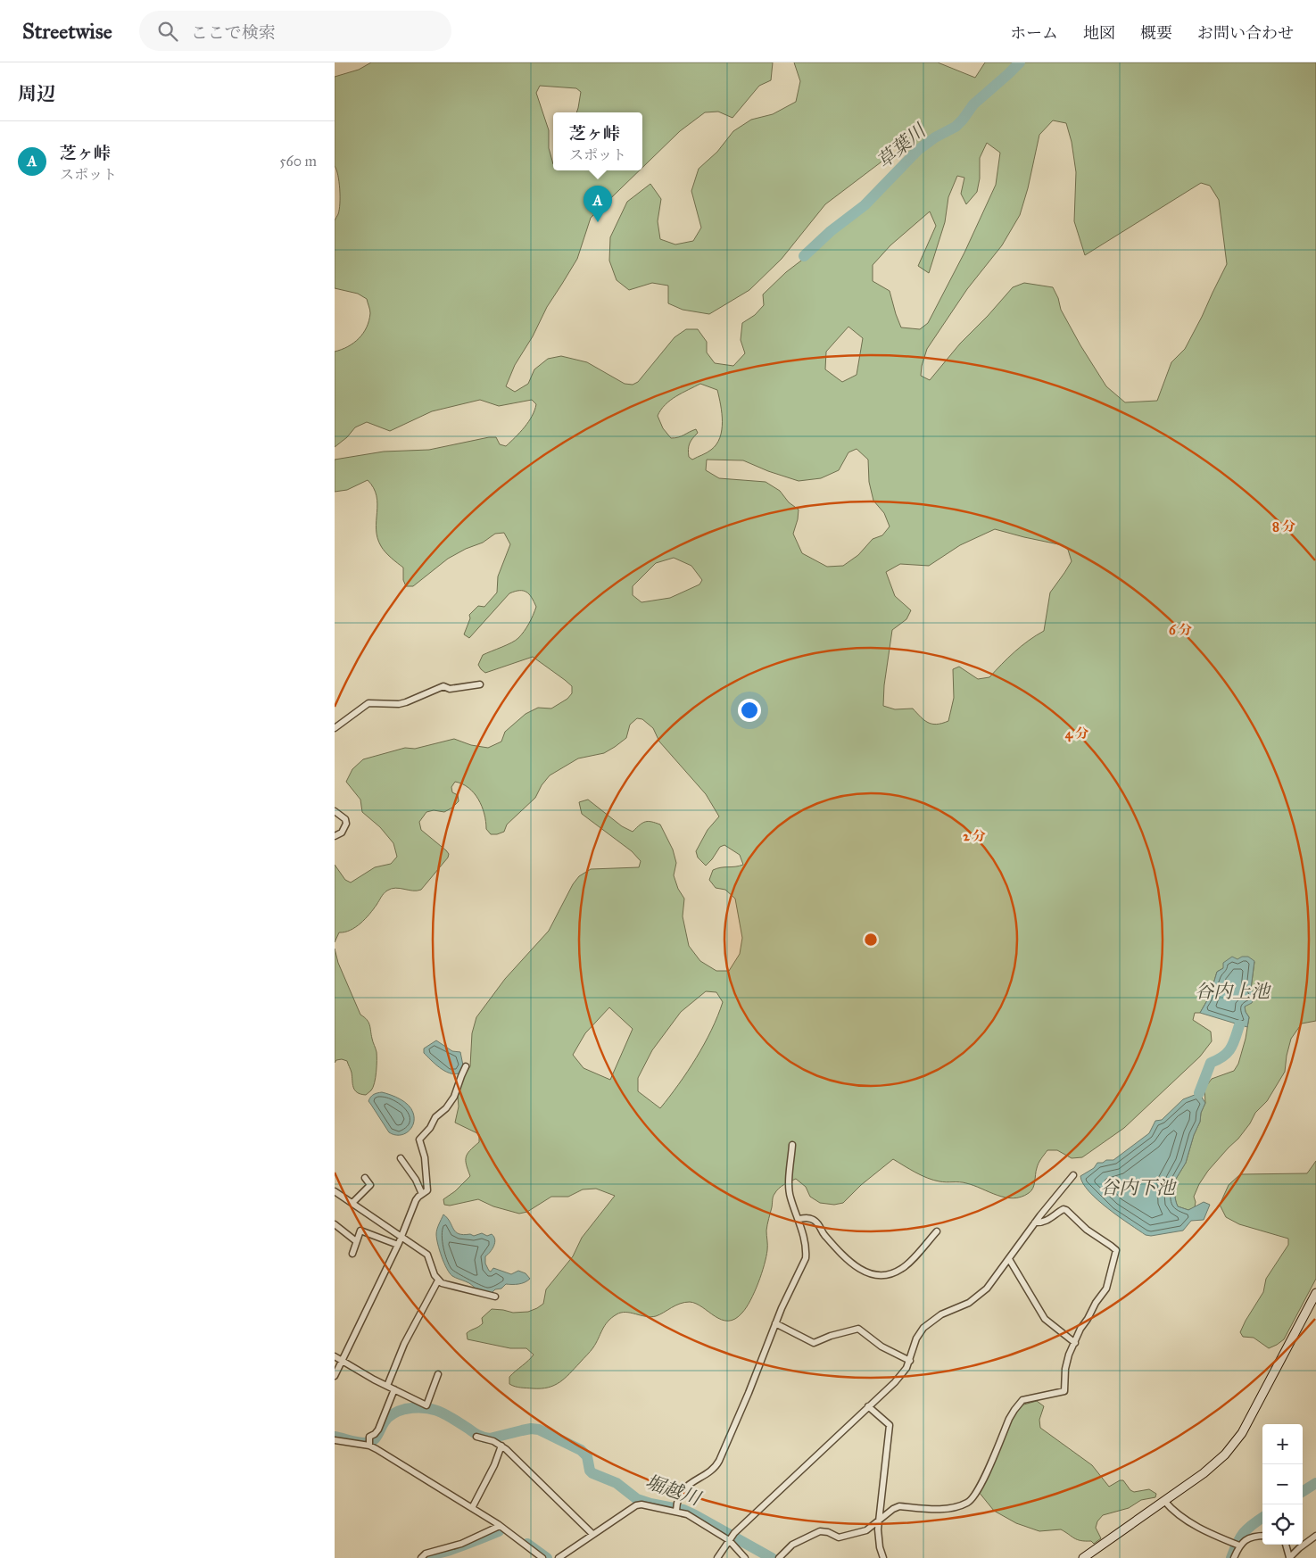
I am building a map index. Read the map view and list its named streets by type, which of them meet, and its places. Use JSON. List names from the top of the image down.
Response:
{
  "water": [
    "草葉川",
    "谷内上池",
    "谷内下池",
    "堀越川"
  ],
  "page": {
    "header": "Streetwise",
    "search": "ここで検索",
    "nav": [
      "ホーム",
      "地図",
      "概要",
      "お問い合わせ"
    ],
    "heading": "周辺",
    "popup": ["芝ヶ峠", "スポット"],
    "list": [
      {
        "mark": "A",
        "name": "芝ヶ峠",
        "note": "スポット",
        "value": "560 m"
      }
    ],
    "pins": "A",
    "map_buttons": ["+", "−"]
  },
  "rings": [
    "8 分",
    "6 分",
    "4 分",
    "2 分"
  ]
}
